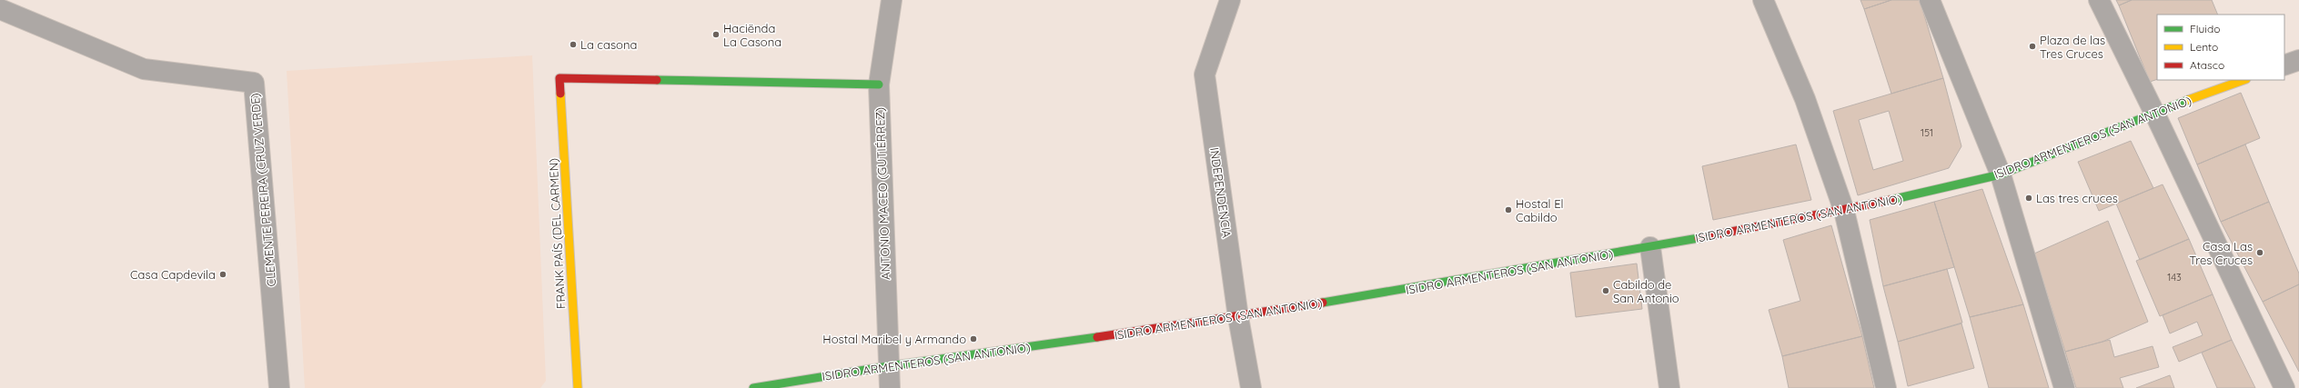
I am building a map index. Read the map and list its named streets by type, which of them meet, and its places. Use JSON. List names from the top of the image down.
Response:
{
  "streets": {
    "street": [
      "ISIDRO ARMENTEROS (SAN ANTONIO)",
      "CLEMENTE PEREIRA (CRUZ VERDE)",
      "INDEPENDENCIA",
      "ANTONIO MACEO (GUTIÉRREZ)",
      "FRANK PAÍS (DEL CARMEN)"
    ]
  },
  "crossings": [
    ["ISIDRO ARMENTEROS (SAN ANTONIO)", "INDEPENDENCIA"],
    ["ISIDRO ARMENTEROS (SAN ANTONIO)", "ANTONIO MACEO (GUTIÉRREZ)"],
    ["ANTONIO MACEO (GUTIÉRREZ)", "FRANK PAÍS (DEL CARMEN)"]
  ],
  "places": [
    "Haciënda La Casona",
    "La casona",
    "Plaza de las Tres Cruces",
    "Las tres cruces",
    "Hostal El Cabildo",
    "Casa Las Tres Cruces",
    "Casa Capdevila",
    "Cabildo de San Antonio",
    "Hostal Maribel y Armando"
  ],
  "house_numbers": ["151", "143"],
  "legend": ["Fluido", "Lento", "Atasco"]
}
